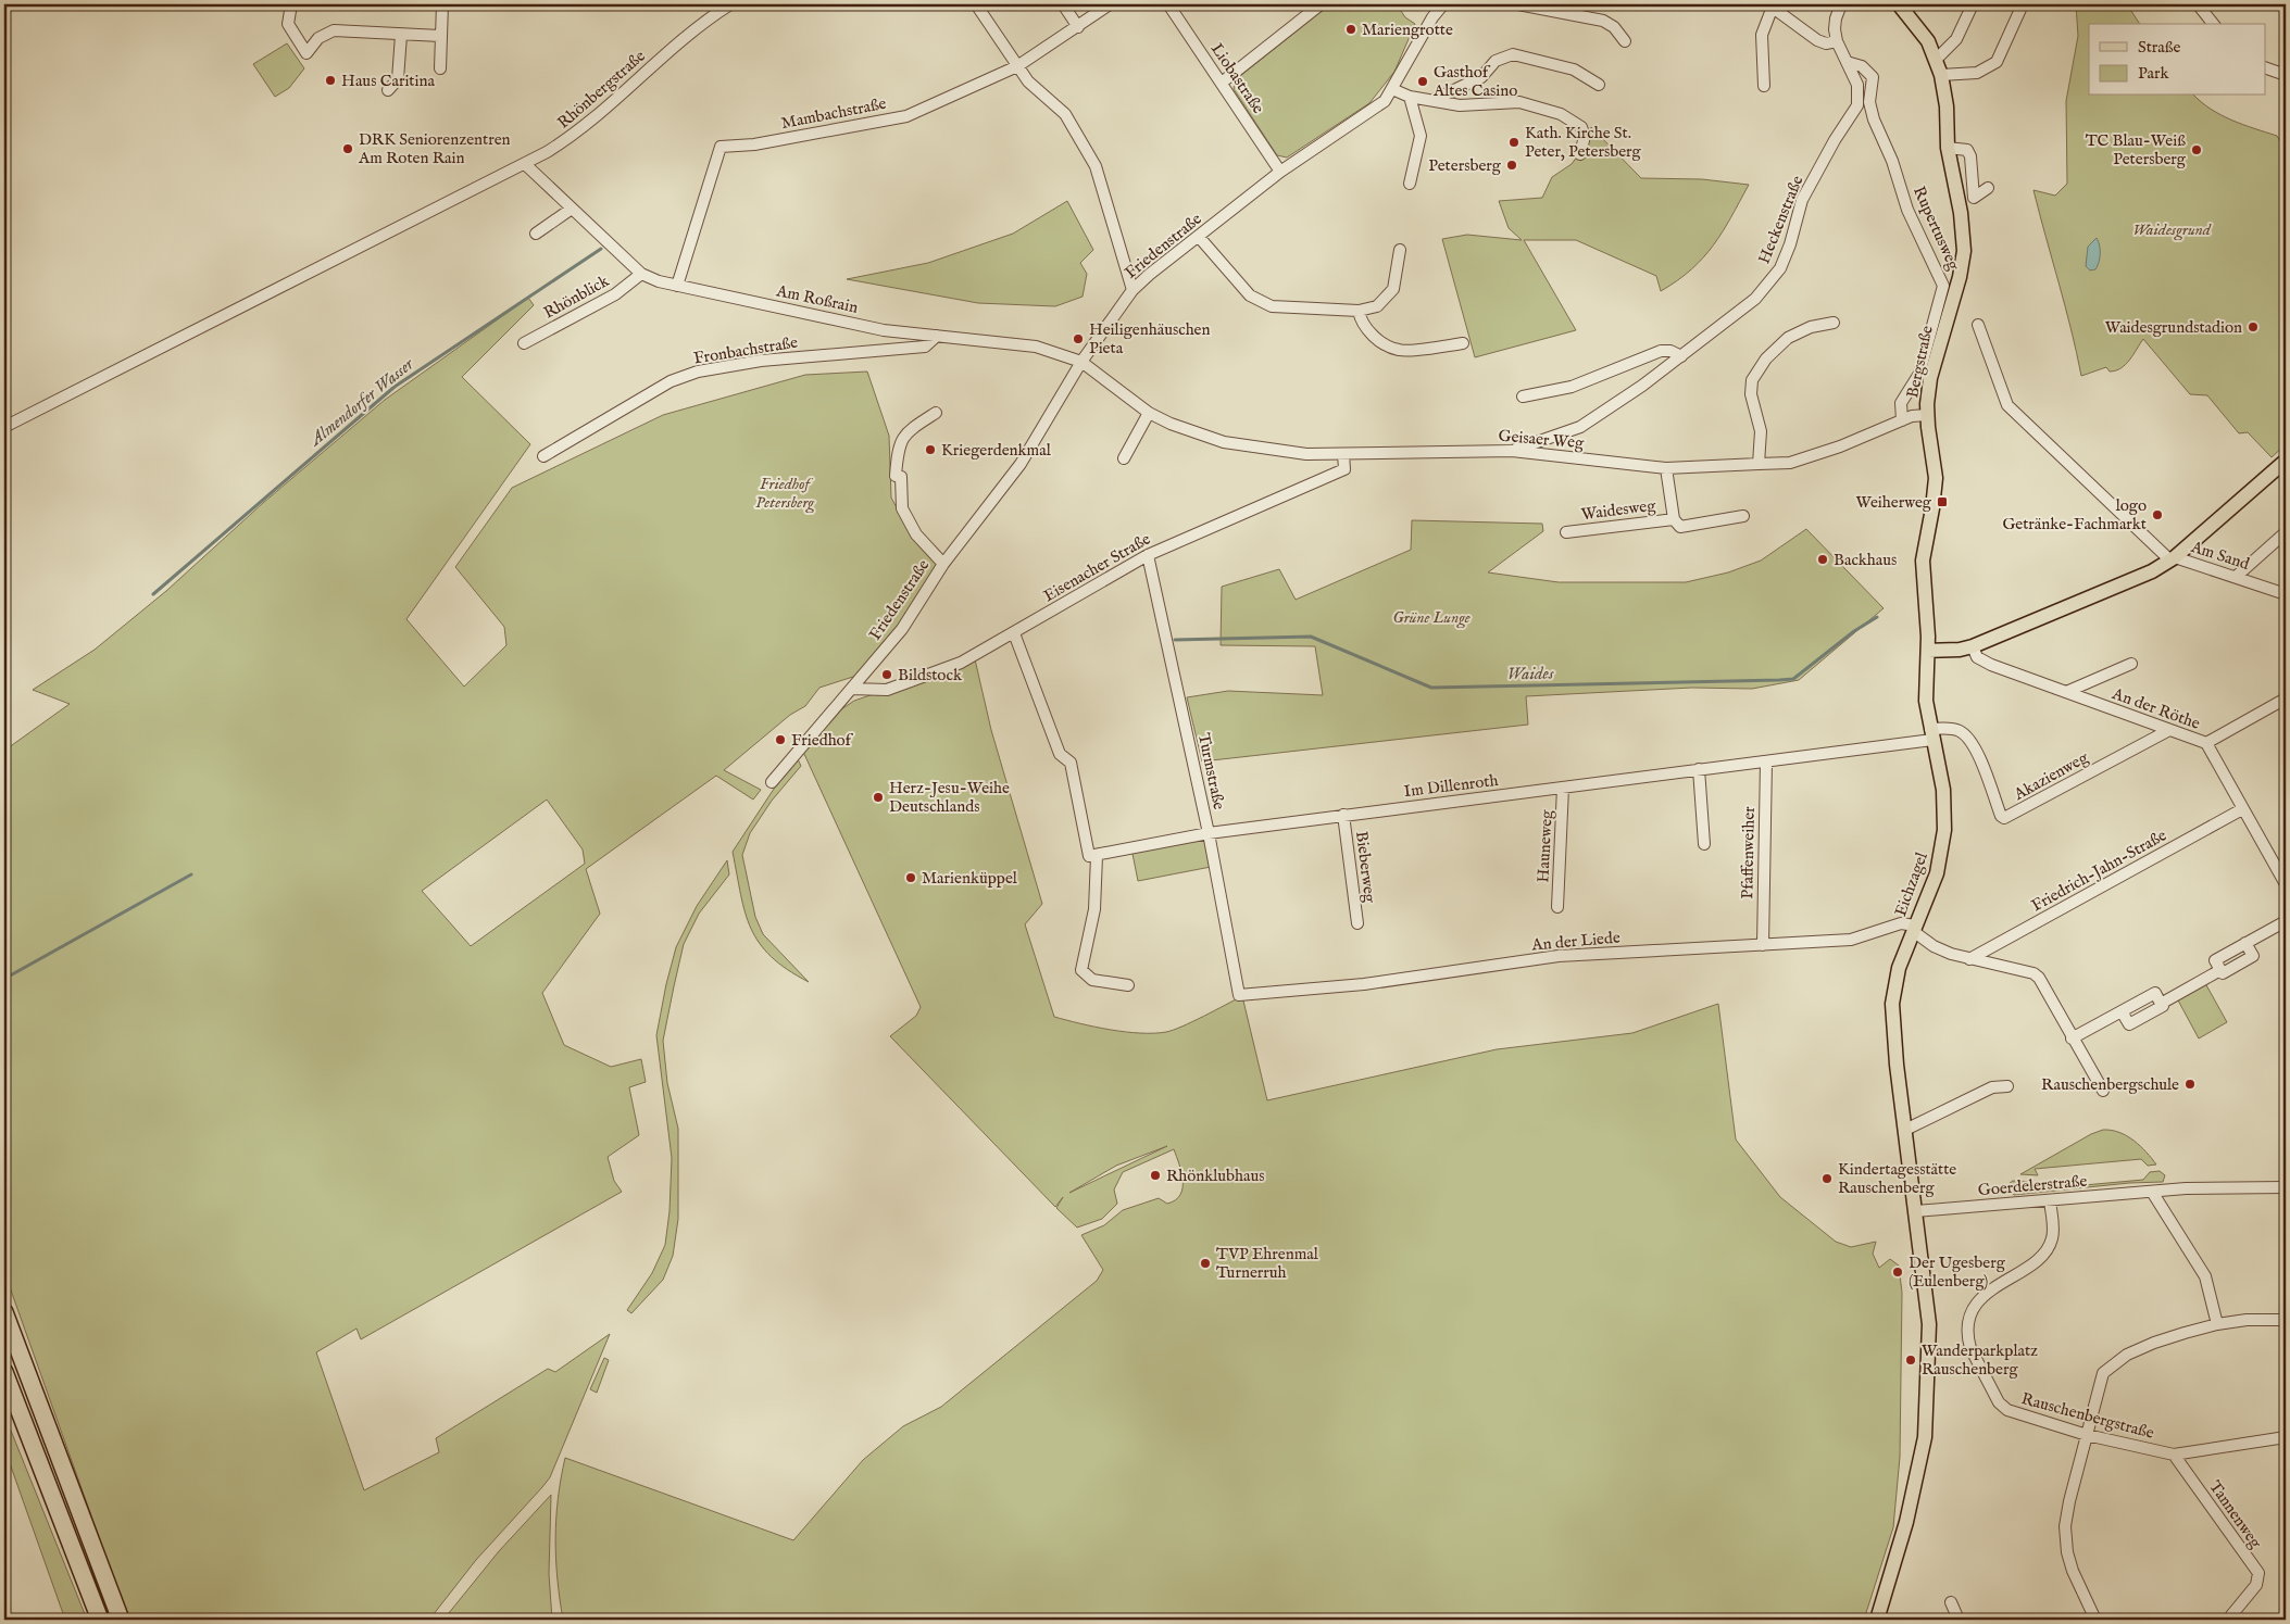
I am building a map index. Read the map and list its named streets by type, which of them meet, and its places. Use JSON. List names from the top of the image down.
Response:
{
  "streets": {
    "main road": ["Bergstraße", "Eichzagel"],
    "street": [
      "Liobastraße",
      "Rhönbergstraße",
      "Mambachstraße",
      "Heckenstraße",
      "Rupertusweg",
      "Friedenstraße",
      "Rhönblick",
      "Am Roßrain",
      "Fronbachstraße",
      "Geisaer Weg",
      "Waidesweg",
      "Am Sand",
      "Eisenacher Straße",
      "An der Röthe",
      "Turmstraße",
      "Akazienweg",
      "Im Dillenroth",
      "Hauneweg",
      "Pfaffenweiher",
      "Bieberweg",
      "Friedrich-Jahn-Straße",
      "An der Liede",
      "Goerdelerstraße",
      "Rauschenbergstraße",
      "Tannenweg"
    ]
  },
  "crossings": [
    ["Liobastraße", "Friedenstraße"],
    ["Rhönbergstraße", "Am Roßrain"],
    ["Mambachstraße", "Am Roßrain"],
    ["Heckenstraße", "Rupertusweg"],
    ["Heckenstraße", "Geisaer Weg"],
    ["Rupertusweg", "Geisaer Weg"],
    ["Friedenstraße", "Am Roßrain"],
    ["Friedenstraße", "Geisaer Weg"],
    ["Friedenstraße", "Eisenacher Straße"],
    ["Rhönblick", "Am Roßrain"],
    ["Am Roßrain", "Fronbachstraße"],
    ["Am Roßrain", "Geisaer Weg"],
    ["Bergstraße", "Geisaer Weg"],
    ["Bergstraße", "Eichzagel"],
    ["Geisaer Weg", "Waidesweg"],
    ["Geisaer Weg", "Eisenacher Straße"],
    ["Eisenacher Straße", "Turmstraße"],
    ["An der Röthe", "Akazienweg"],
    ["An der Röthe", "Friedrich-Jahn-Straße"],
    ["Turmstraße", "Im Dillenroth"],
    ["Turmstraße", "An der Liede"],
    ["Akazienweg", "Im Dillenroth"],
    ["Akazienweg", "Eichzagel"],
    ["Im Dillenroth", "Hauneweg"],
    ["Im Dillenroth", "Pfaffenweiher"],
    ["Im Dillenroth", "Bieberweg"],
    ["Im Dillenroth", "Eichzagel"],
    ["Pfaffenweiher", "An der Liede"],
    ["Eichzagel", "An der Liede"],
    ["Eichzagel", "Goerdelerstraße"],
    ["Goerdelerstraße", "Rauschenbergstraße"],
    ["Rauschenbergstraße", "Tannenweg"]
  ],
  "water": ["Almendorfer Wasser", "Waides"],
  "parks": ["Waidesgrund", "Friedhof Petersberg", "Grüne Lunge"],
  "places": {
    "other": [
      "Mariengrotte",
      "Haus Caritina",
      "Gasthof Altes Casino",
      "Kath. Kirche St. Peter, Petersberg",
      "DRK Seniorenzentren Am Roten Rain",
      "TC Blau-Weiß Petersberg",
      "Petersberg",
      "Waidesgrundstadion",
      "Heiligenhäuschen Pieta",
      "Kriegerdenkmal",
      "logo Getränke-Fachmarkt",
      "Backhaus",
      "Bildstock",
      "Friedhof",
      "Herz-Jesu-Weihe Deutschlands",
      "Marienküppel",
      "Rauschenbergschule",
      "Rhönklubhaus",
      "Kindertagesstätte Rauschenberg",
      "TVP Ehrenmal Turnerruh",
      "Der Ugesberg (Eulenberg)",
      "Wanderparkplatz Rauschenberg"
    ],
    "transit": ["Weiherweg"]
  },
  "legend": ["Straße", "Park"]
}
